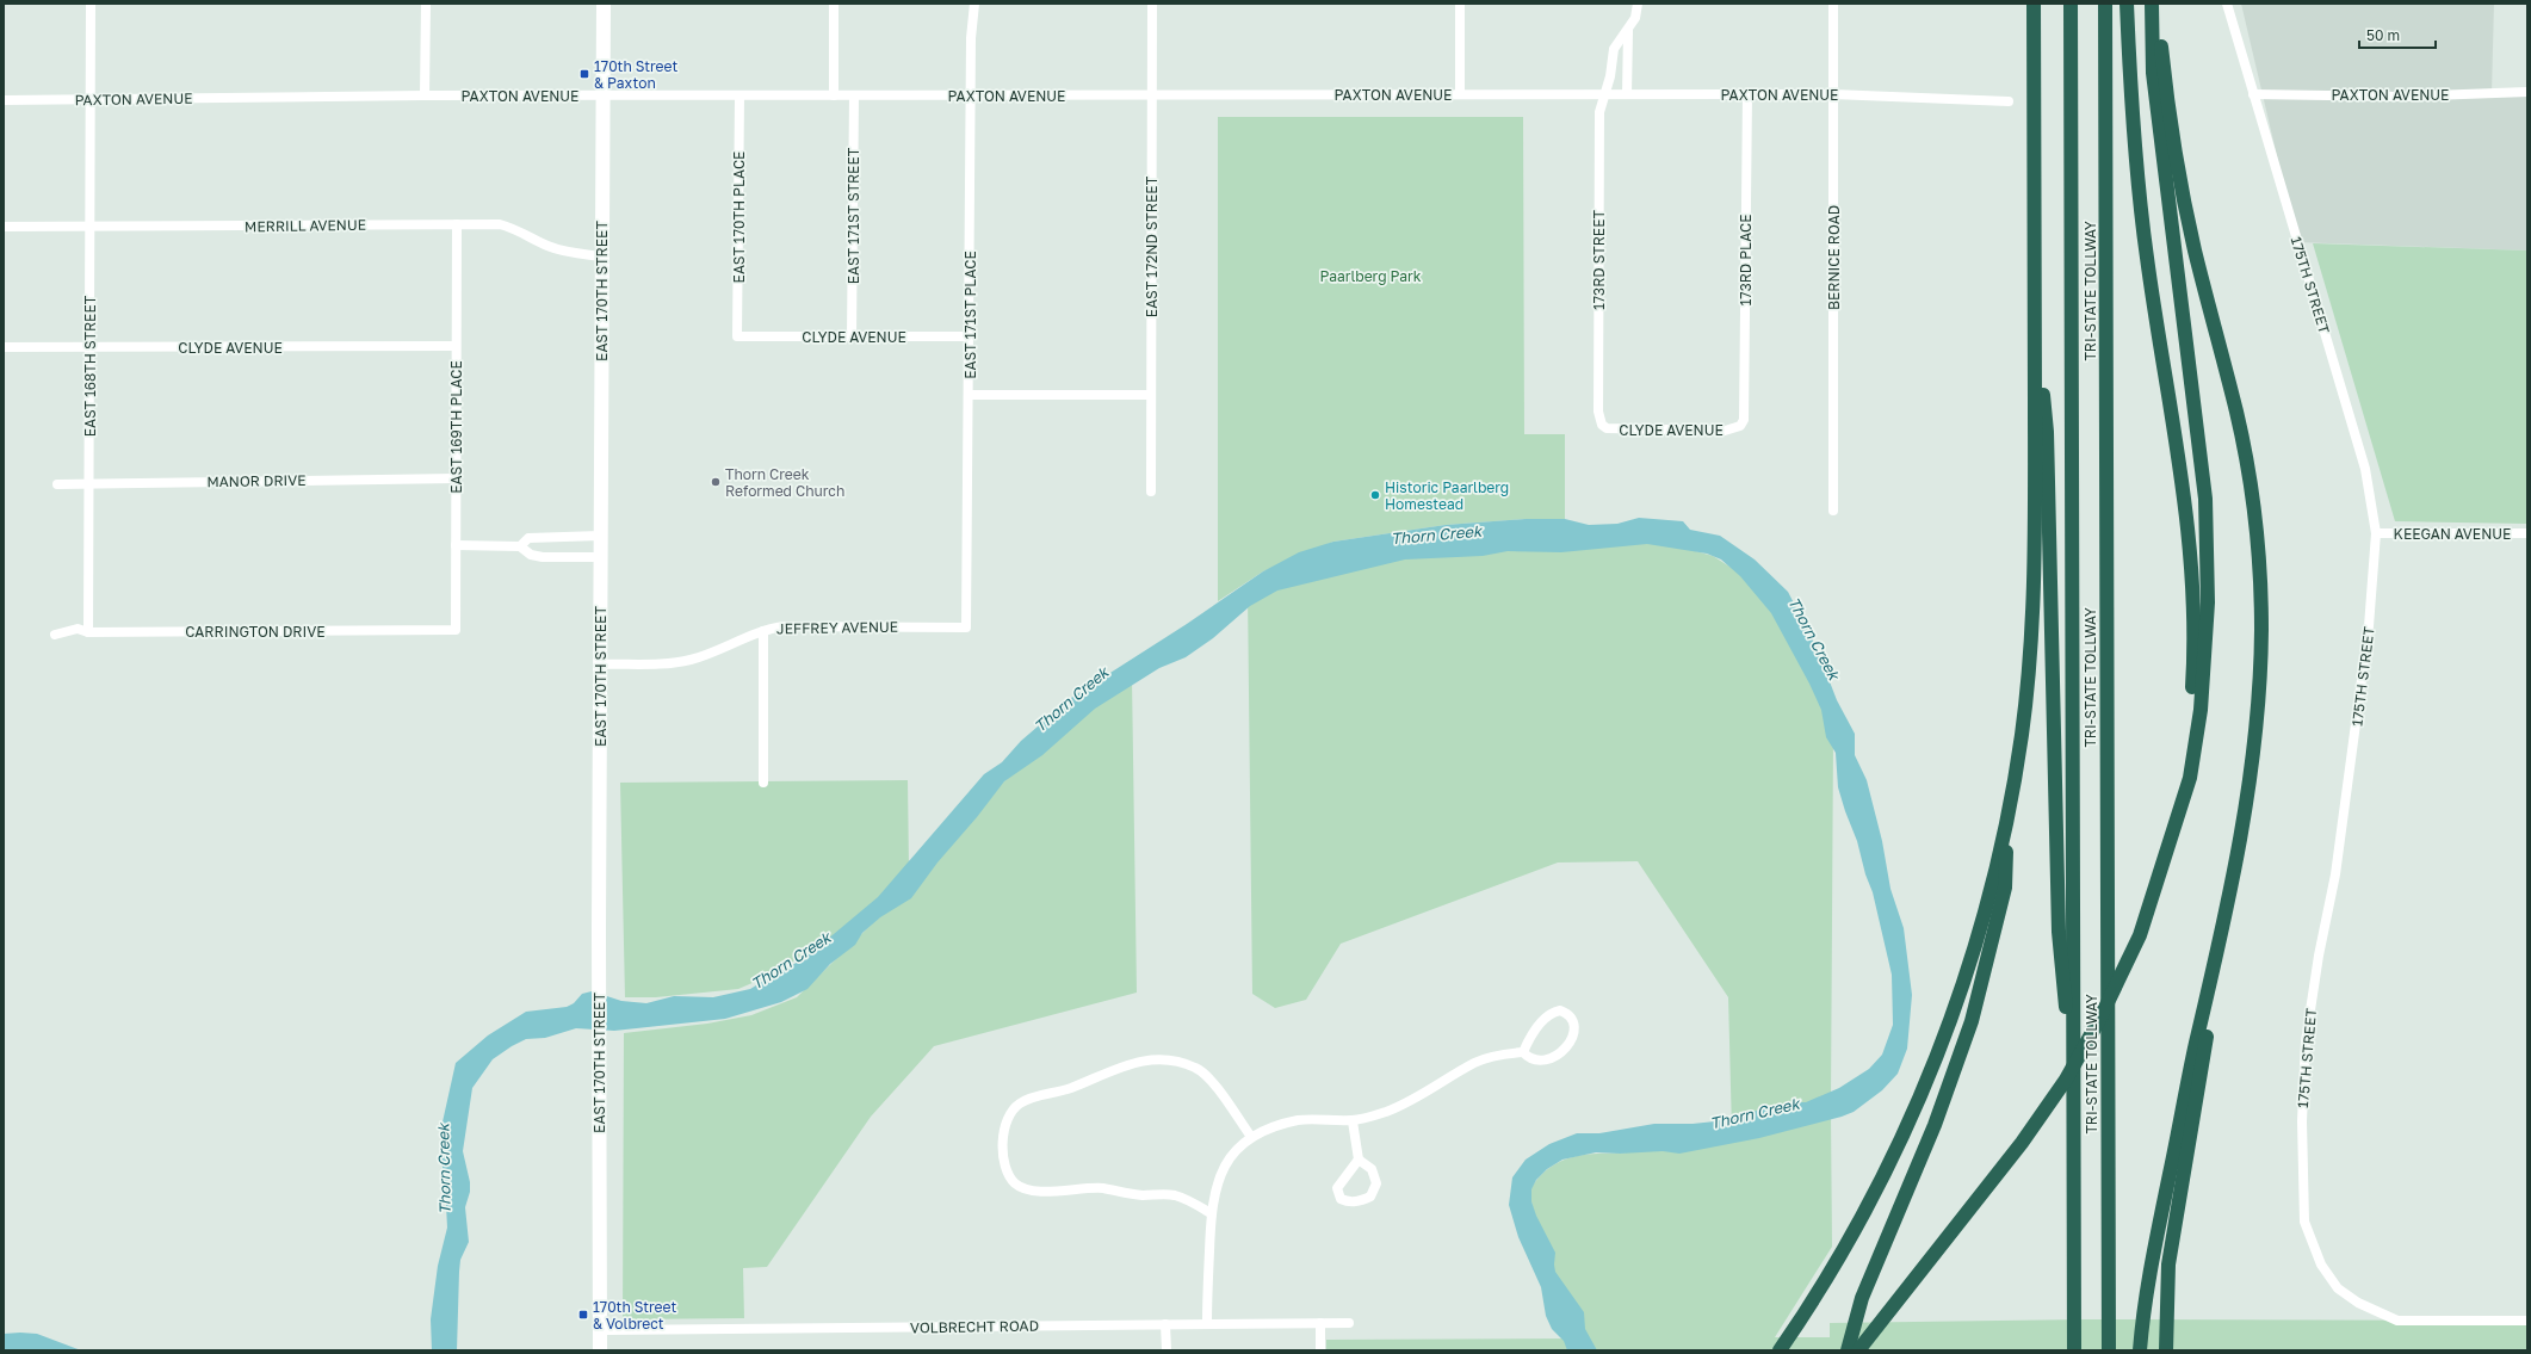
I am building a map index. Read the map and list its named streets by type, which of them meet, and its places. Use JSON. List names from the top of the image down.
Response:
{
  "streets": {
    "highway": ["TRI-STATE TOLLWAY"],
    "street": [
      "PAXTON AVENUE",
      "EAST 171ST STREET",
      "EAST 170TH PLACE",
      "MERRILL AVENUE",
      "EAST 172ND STREET",
      "BERNICE ROAD",
      "173RD STREET",
      "173RD PLACE",
      "175TH STREET",
      "EAST 170TH STREET",
      "EAST 171ST PLACE",
      "CLYDE AVENUE",
      "EAST 168TH STREET",
      "EAST 169TH PLACE",
      "MANOR DRIVE",
      "KEEGAN AVENUE",
      "JEFFREY AVENUE",
      "CARRINGTON DRIVE",
      "VOLBRECHT ROAD"
    ]
  },
  "crossings": [
    ["PAXTON AVENUE", "EAST 171ST STREET"],
    ["PAXTON AVENUE", "EAST 170TH PLACE"],
    ["PAXTON AVENUE", "EAST 172ND STREET"],
    ["PAXTON AVENUE", "BERNICE ROAD"],
    ["PAXTON AVENUE", "173RD STREET"],
    ["PAXTON AVENUE", "173RD PLACE"],
    ["PAXTON AVENUE", "175TH STREET"],
    ["PAXTON AVENUE", "EAST 170TH STREET"],
    ["PAXTON AVENUE", "EAST 171ST PLACE"],
    ["PAXTON AVENUE", "EAST 168TH STREET"],
    ["EAST 171ST STREET", "CLYDE AVENUE"],
    ["EAST 170TH PLACE", "CLYDE AVENUE"],
    ["MERRILL AVENUE", "EAST 170TH STREET"],
    ["MERRILL AVENUE", "EAST 168TH STREET"],
    ["MERRILL AVENUE", "EAST 169TH PLACE"],
    ["173RD STREET", "CLYDE AVENUE"],
    ["173RD PLACE", "CLYDE AVENUE"],
    ["175TH STREET", "KEEGAN AVENUE"],
    ["EAST 170TH STREET", "JEFFREY AVENUE"],
    ["EAST 170TH STREET", "VOLBRECHT ROAD"],
    ["EAST 171ST PLACE", "CLYDE AVENUE"],
    ["EAST 171ST PLACE", "JEFFREY AVENUE"],
    ["CLYDE AVENUE", "EAST 168TH STREET"],
    ["CLYDE AVENUE", "EAST 169TH PLACE"],
    ["EAST 168TH STREET", "MANOR DRIVE"],
    ["EAST 168TH STREET", "CARRINGTON DRIVE"],
    ["EAST 169TH PLACE", "MANOR DRIVE"],
    ["EAST 169TH PLACE", "CARRINGTON DRIVE"]
  ],
  "water": ["Thorn Creek"],
  "parks": ["Paarlberg Park"],
  "places": {
    "transit": ["170th Street & Paxton", "170th Street & Volbrect"],
    "other": ["Thorn Creek Reformed Church", "Historic Paarlberg Homestead"]
  },
  "scale_bar": "50 m"
}
